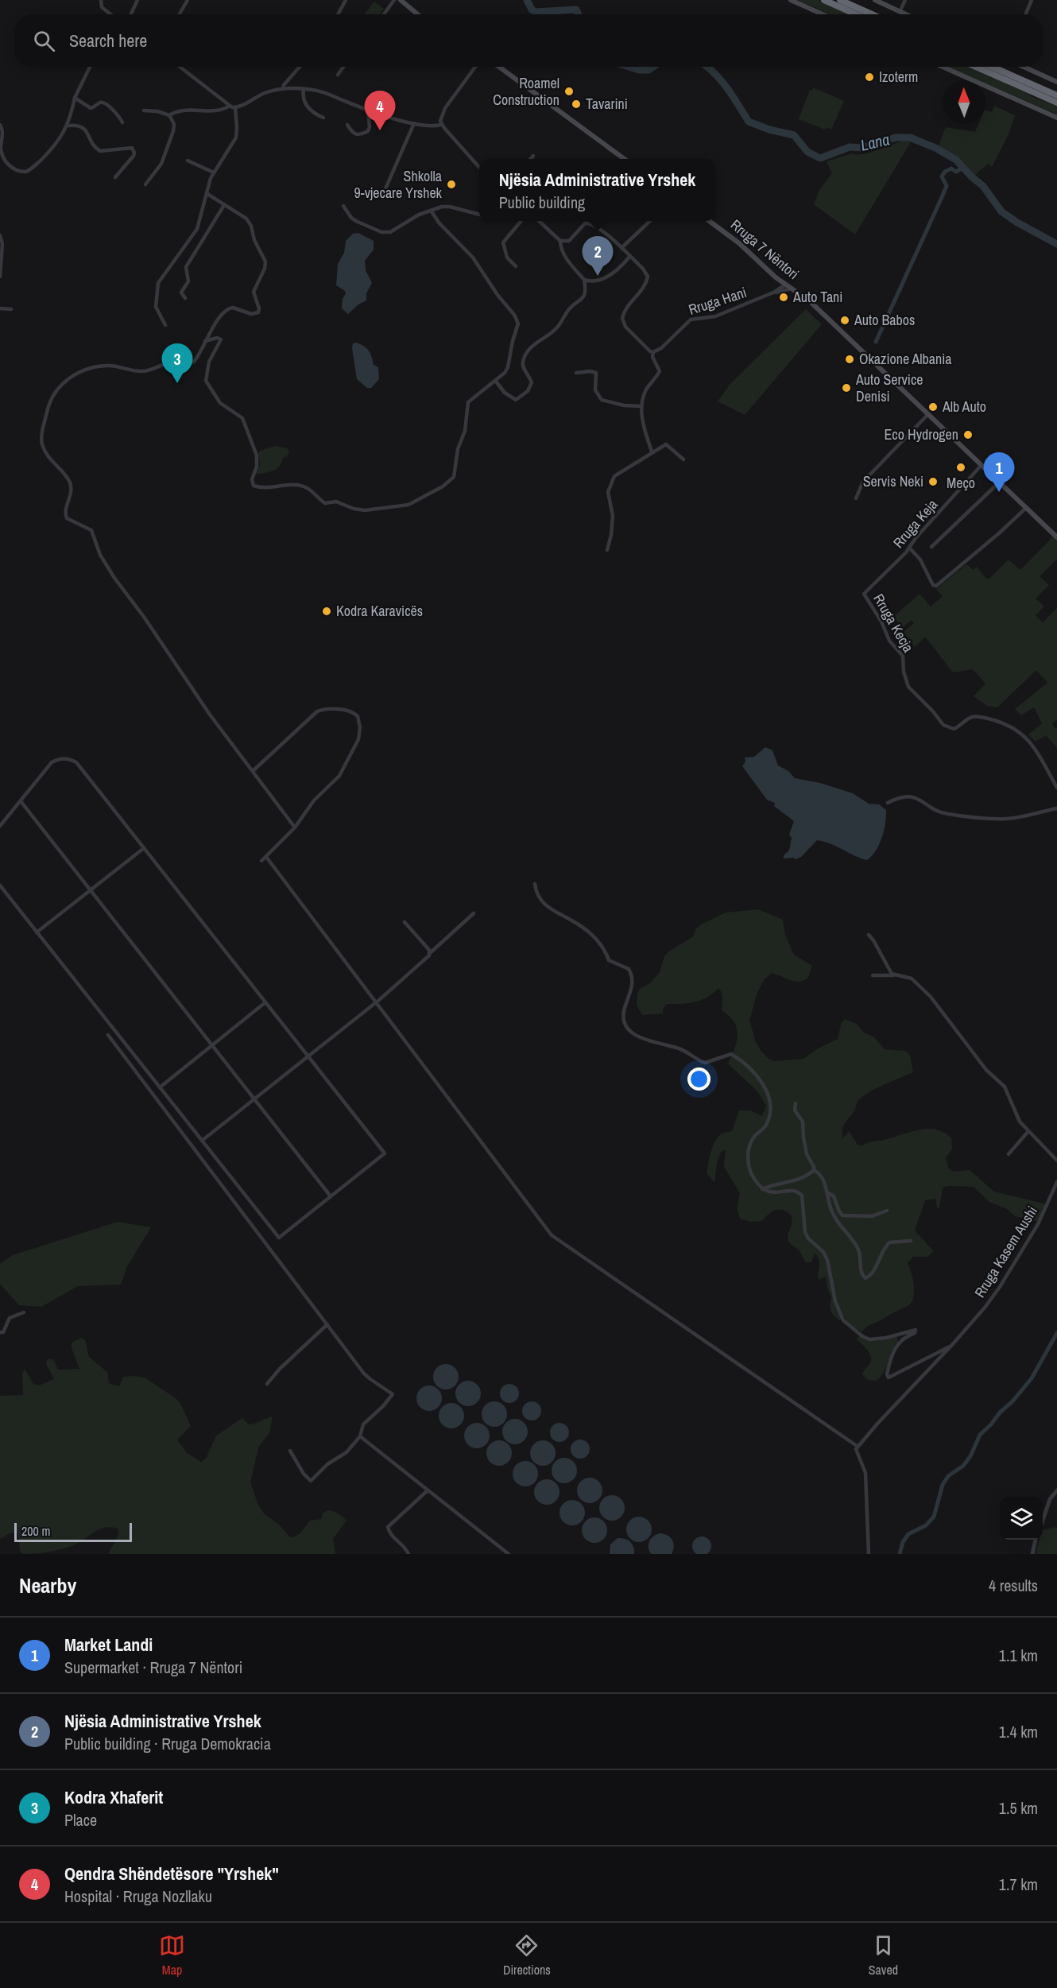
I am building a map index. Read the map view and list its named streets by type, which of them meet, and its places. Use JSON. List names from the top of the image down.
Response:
{
  "streets": {
    "main road": ["Rruga 7 Nëntori"],
    "street": [
      "Rruga Hani",
      "Rruga Keja",
      "Rruga Kecja",
      "Rruga Kasem Aushi"
    ]
  },
  "crossings": [
    ["Rruga 7 Nëntori", "Rruga Hani"],
    ["Rruga 7 Nëntori", "Rruga Keja"],
    ["Rruga Keja", "Rruga Kecja"]
  ],
  "water": ["Lana"],
  "places": [
    "Izoterm",
    "Roamel Construction",
    "Tavarini",
    "Shkolla 9-vjecare Yrshek",
    "Auto Tani",
    "Auto Babos",
    "Okazione Albania",
    "Auto Service Denisi",
    "Alb Auto",
    "Eco Hydrogen",
    "Meço",
    "Servis Neki",
    "Kodra Karavicës"
  ],
  "scale_bar": "200 m",
  "north": "top",
  "page": {
    "search": "Search here",
    "pins": [
      "4",
      "2",
      "3",
      "1"
    ],
    "popup": ["Njësia Administrative Yrshek", "Public building"],
    "scale": "200 m",
    "heading": ["Nearby", "4 results"],
    "list": [
      {
        "mark": "1",
        "name": "Market Landi",
        "note": "Supermarket · Rruga 7 Nëntori",
        "value": "1.1 km"
      },
      {
        "mark": "2",
        "name": "Njësia Administrative Yrshek",
        "note": "Public building · Rruga Demokracia",
        "value": "1.4 km"
      },
      {
        "mark": "3",
        "name": "Kodra Xhaferit",
        "note": "Place",
        "value": "1.5 km"
      },
      {
        "mark": "4",
        "name": "Qendra Shëndetësore \"Yrshek\"",
        "note": "Hospital · Rruga Nozllaku",
        "value": "1.7 km"
      }
    ],
    "nav": ["Map", "Directions", "Saved"]
  }
}
